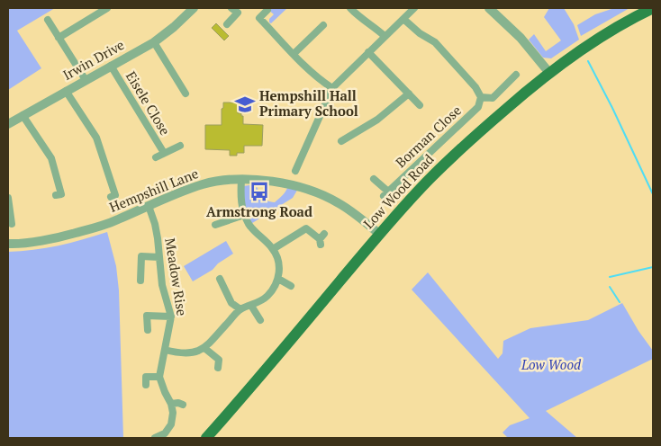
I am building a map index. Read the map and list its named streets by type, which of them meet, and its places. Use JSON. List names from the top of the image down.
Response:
{
  "streets": {
    "main road": ["Low Wood Road"],
    "street": [
      "Irwin Drive",
      "Eisele Close",
      "Borman Close",
      "Hempshill Lane",
      "Meadow Rise"
    ]
  },
  "crossings": [
    ["Irwin Drive", "Eisele Close"],
    ["Hempshill Lane", "Low Wood Road"],
    ["Hempshill Lane", "Meadow Rise"]
  ],
  "parks": ["Low Wood"],
  "places": {
    "school or university": ["Hempshill Hall Primary School"],
    "bus stop": ["Armstrong Road"]
  }
}
